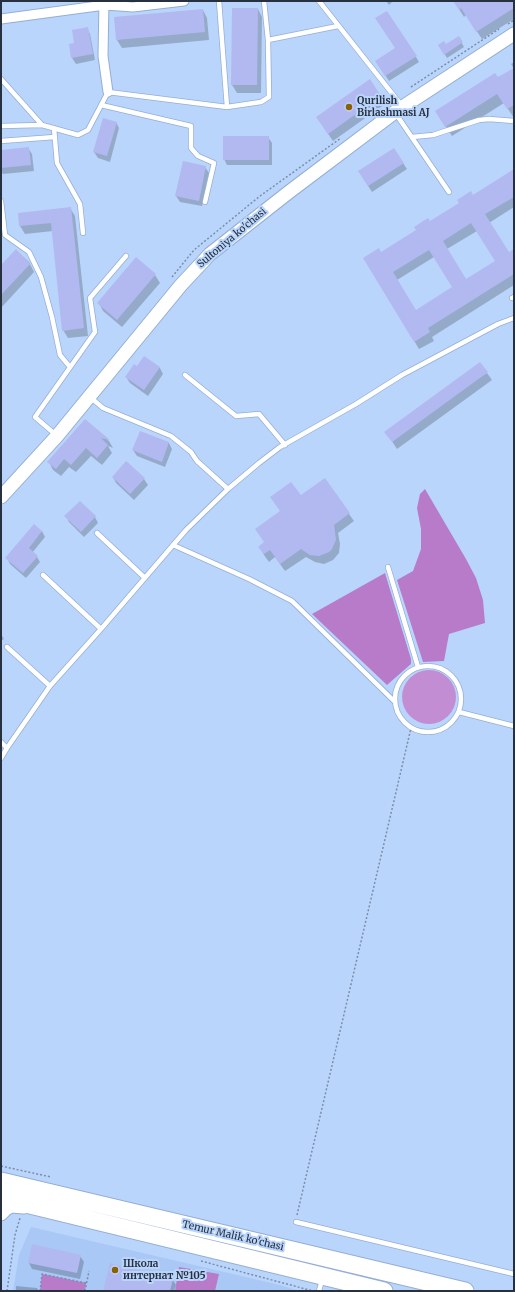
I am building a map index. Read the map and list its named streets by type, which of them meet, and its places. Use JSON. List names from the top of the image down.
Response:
{
  "streets": {
    "highway": ["Temur Malik ko'chasi"],
    "street": ["Sultoniya ko'chasi"]
  },
  "places": ["Qurilish Birlashmasi AJ", "Школа интернат №105"]
}
